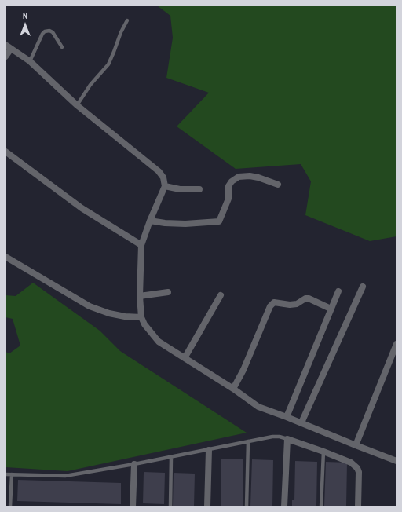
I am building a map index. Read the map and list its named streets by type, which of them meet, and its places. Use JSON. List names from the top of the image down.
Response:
{
  "north": "top"
}
